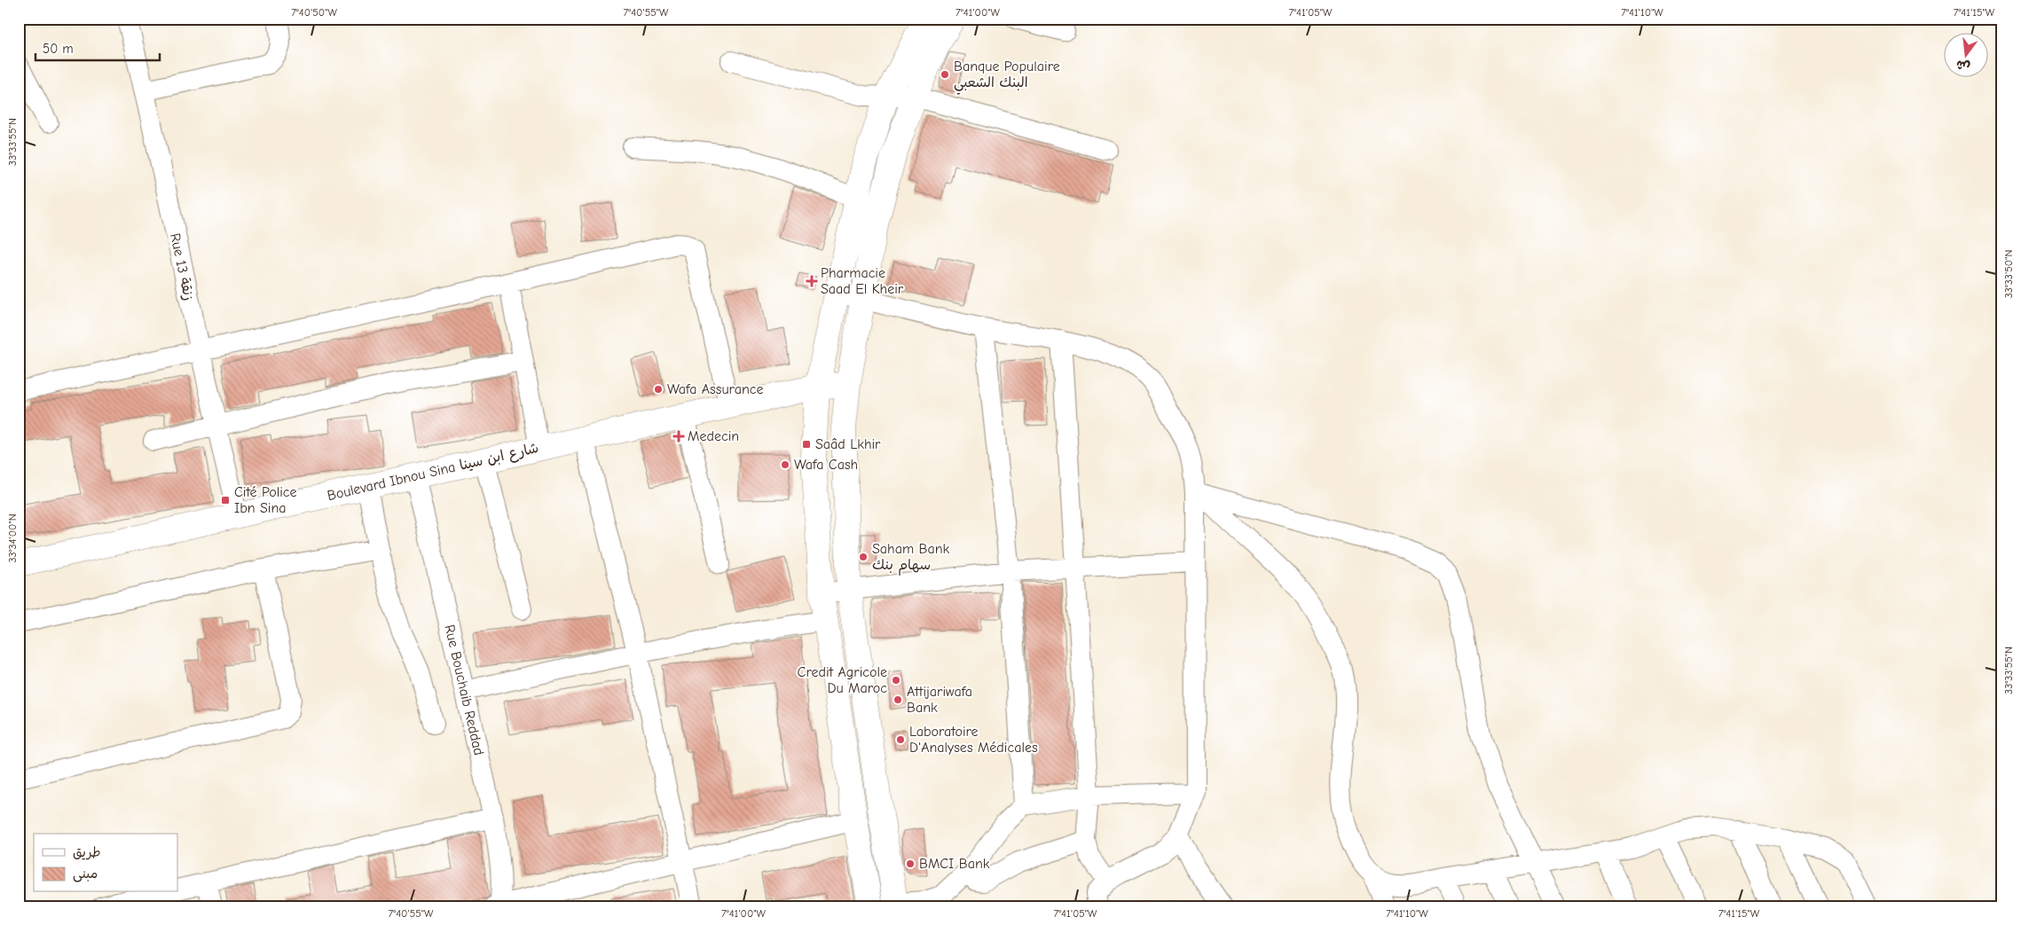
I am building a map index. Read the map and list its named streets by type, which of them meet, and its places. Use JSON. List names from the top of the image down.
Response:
{
  "streets": {
    "main road": ["Boulevard Ibnou Sina شارع ابن سينا"],
    "street": ["Rue 13 زنقة", "Rue Bouchaib Reddad"]
  },
  "crossings": [
    ["Rue 13 زنقة", "Boulevard Ibnou Sina شارع ابن سينا"],
    ["Boulevard Ibnou Sina شارع ابن سينا", "Rue Bouchaib Reddad"]
  ],
  "places": {
    "other": [
      "Banque Populaire البنك الشعبي",
      "Wafa Assurance",
      "Wafa Cash",
      "Saham Bank سهام بنك",
      "Credit Agricole Du Maroc",
      "Attijariwafa Bank",
      "Laboratoire D'Analyses Médicales",
      "BMCI Bank"
    ],
    "health": ["Pharmacie Saad El Kheir", "Medecin"],
    "transit": ["Saâd Lkhir", "Cité Police Ibn Sina"]
  },
  "legend": ["طريق", "مبنى"],
  "scale_bar": "50 m",
  "north": "bottom",
  "coordinates": [
    "7°40'50\"W",
    "7°40'55\"W",
    "7°41'00\"W",
    "7°41'05\"W",
    "7°41'10\"W",
    "7°41'15\"W",
    "33°33'55\"N",
    "33°33'50\"N",
    "33°34'00\"N"
  ]
}
